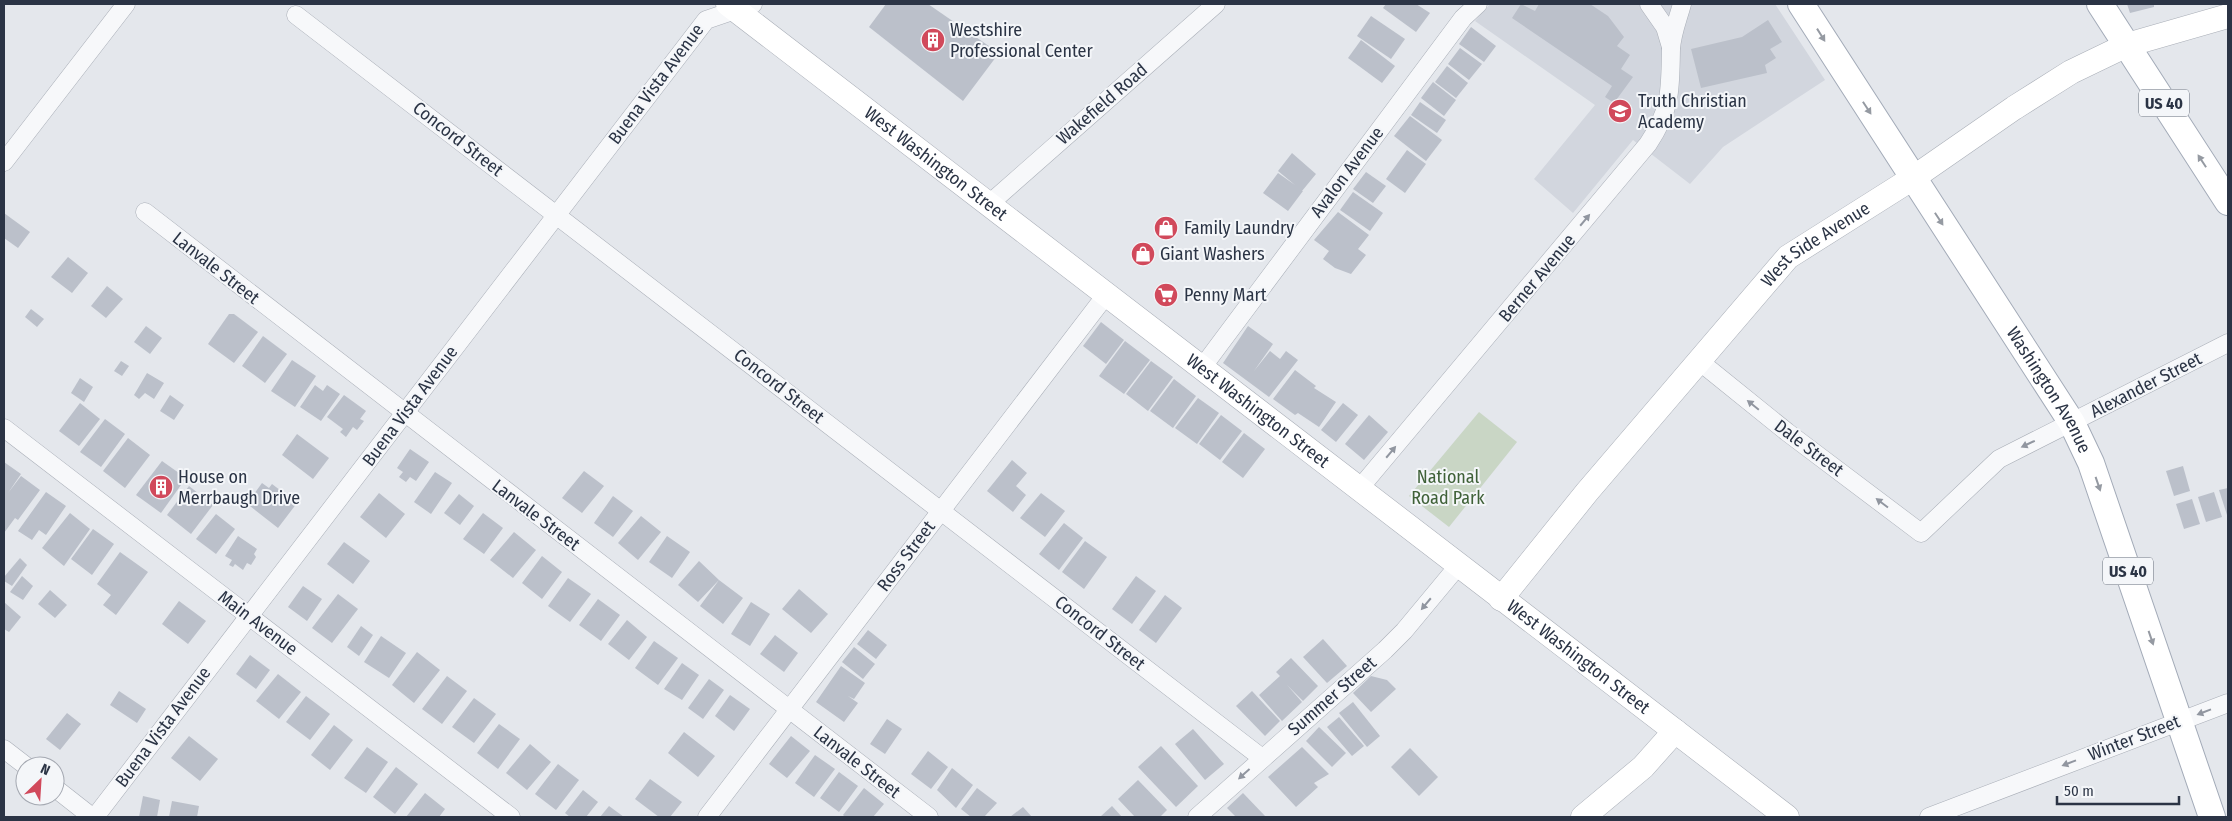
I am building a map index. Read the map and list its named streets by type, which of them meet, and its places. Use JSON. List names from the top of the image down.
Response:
{
  "streets": {
    "main road": ["US 40", "Washington Avenue"],
    "street": [
      "Buena Vista Avenue",
      "Wakefield Road",
      "Concord Street",
      "West Washington Street",
      "Avalon Avenue",
      "West Side Avenue",
      "Lanvale Street",
      "Berner Avenue",
      "Alexander Street",
      "Dale Street",
      "Ross Street",
      "Main Avenue",
      "Summer Street",
      "Winter Street"
    ]
  },
  "crossings": [
    ["Buena Vista Avenue", "Concord Street"],
    ["Buena Vista Avenue", "West Washington Street"],
    ["Buena Vista Avenue", "Lanvale Street"],
    ["Buena Vista Avenue", "Main Avenue"],
    ["US 40", "West Side Avenue"],
    ["Wakefield Road", "West Washington Street"],
    ["Concord Street", "Ross Street"],
    ["Concord Street", "Summer Street"],
    ["West Washington Street", "Avalon Avenue"],
    ["West Washington Street", "West Side Avenue"],
    ["West Washington Street", "Berner Avenue"],
    ["West Washington Street", "Ross Street"],
    ["West Washington Street", "Summer Street"],
    ["West Side Avenue", "Washington Avenue"],
    ["West Side Avenue", "Dale Street"],
    ["Lanvale Street", "Ross Street"],
    ["Alexander Street", "Washington Avenue"],
    ["Alexander Street", "Dale Street"],
    ["Washington Avenue", "Winter Street"]
  ],
  "one_way": [
    "Berner Avenue",
    "Alexander Street",
    "Washington Avenue",
    "Dale Street",
    "Summer Street",
    "Winter Street"
  ],
  "parks": ["National Road Park"],
  "places": {
    "building": ["Westshire Professional Center", "House on Merrbaugh Drive"],
    "school or university": ["Truth Christian Academy"],
    "shop": ["Family Laundry", "Giant Washers"],
    "supermarket": ["Penny Mart"]
  },
  "scale_bar": "50 m",
  "north": "top right"
}
